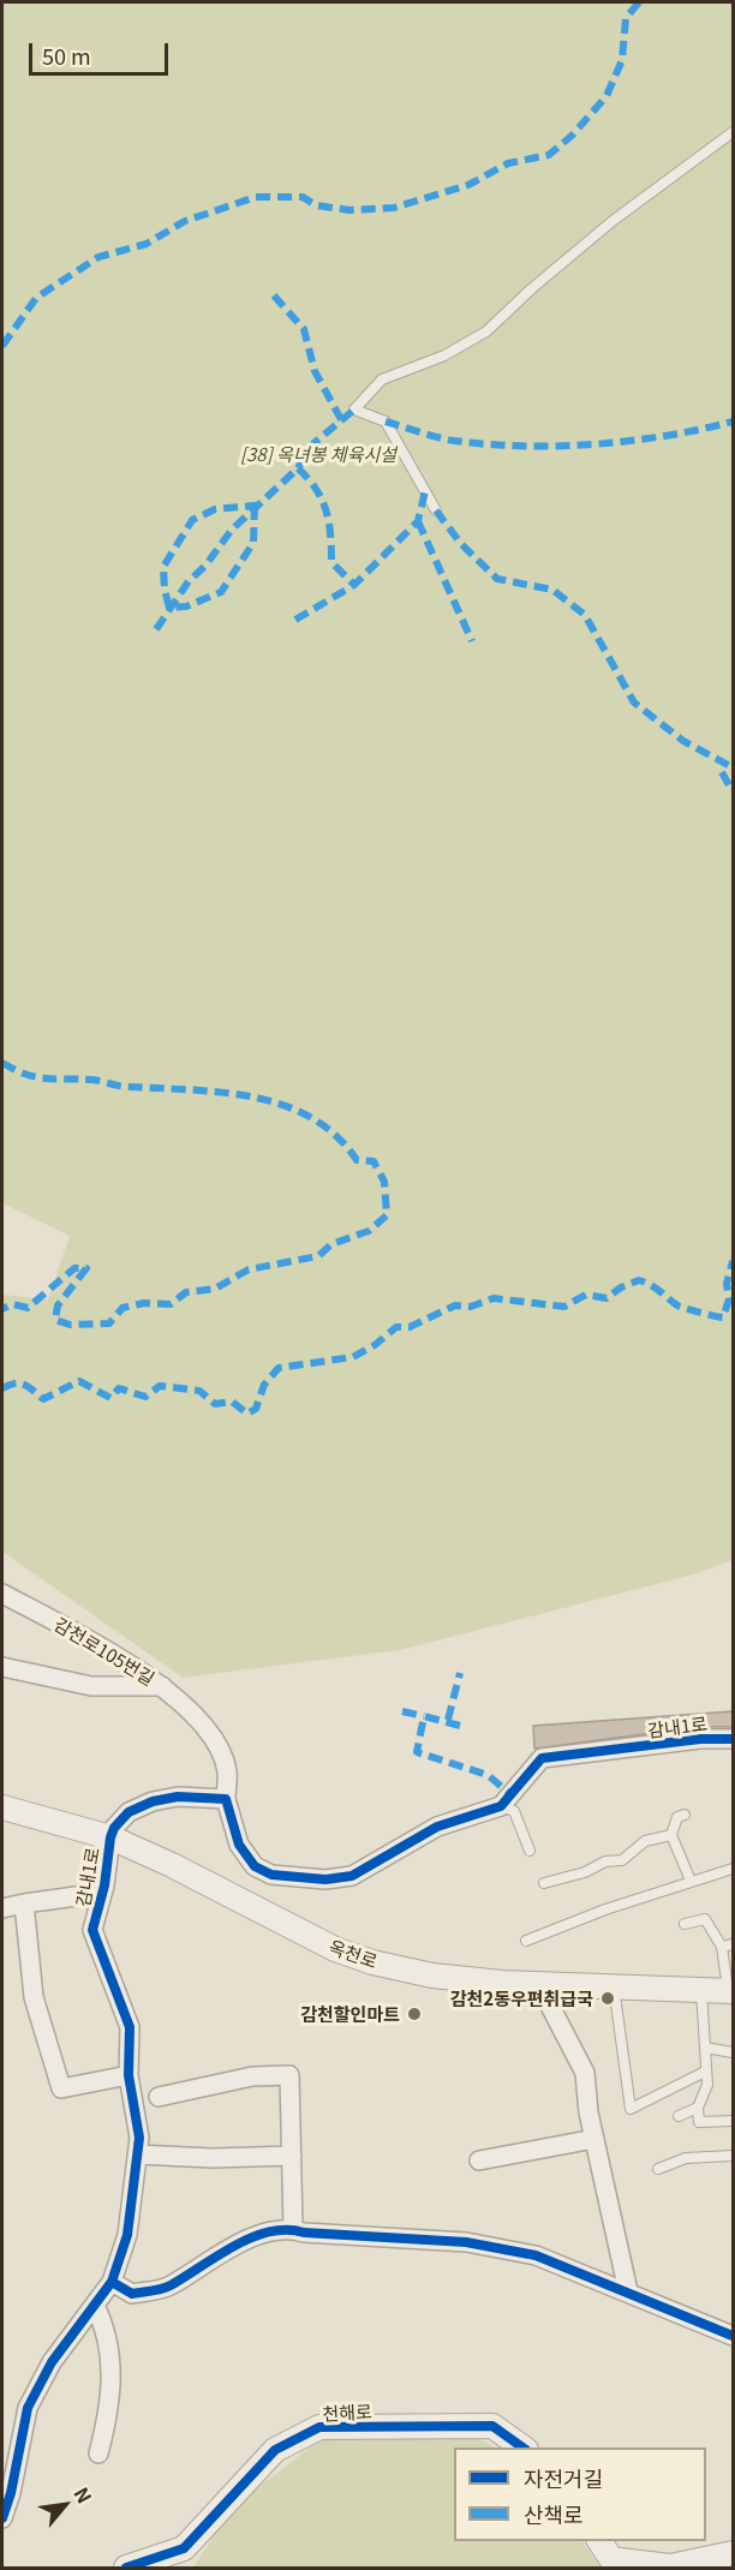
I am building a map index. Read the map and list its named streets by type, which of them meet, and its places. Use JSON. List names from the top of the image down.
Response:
{
  "streets": {
    "street": [
      "감천로105번길",
      "감내1로",
      "옥천로",
      "천해로"
    ]
  },
  "crossings": [
    ["감천로105번길", "감내1로"],
    ["감내1로", "옥천로"]
  ],
  "parks": ["[38] 옥녀봉 체육시설"],
  "places": ["감천2동우편취급국", "감천할인마트"],
  "legend": ["자전거길", "산책로"],
  "scale_bar": "50 m",
  "north": "top right"
}
